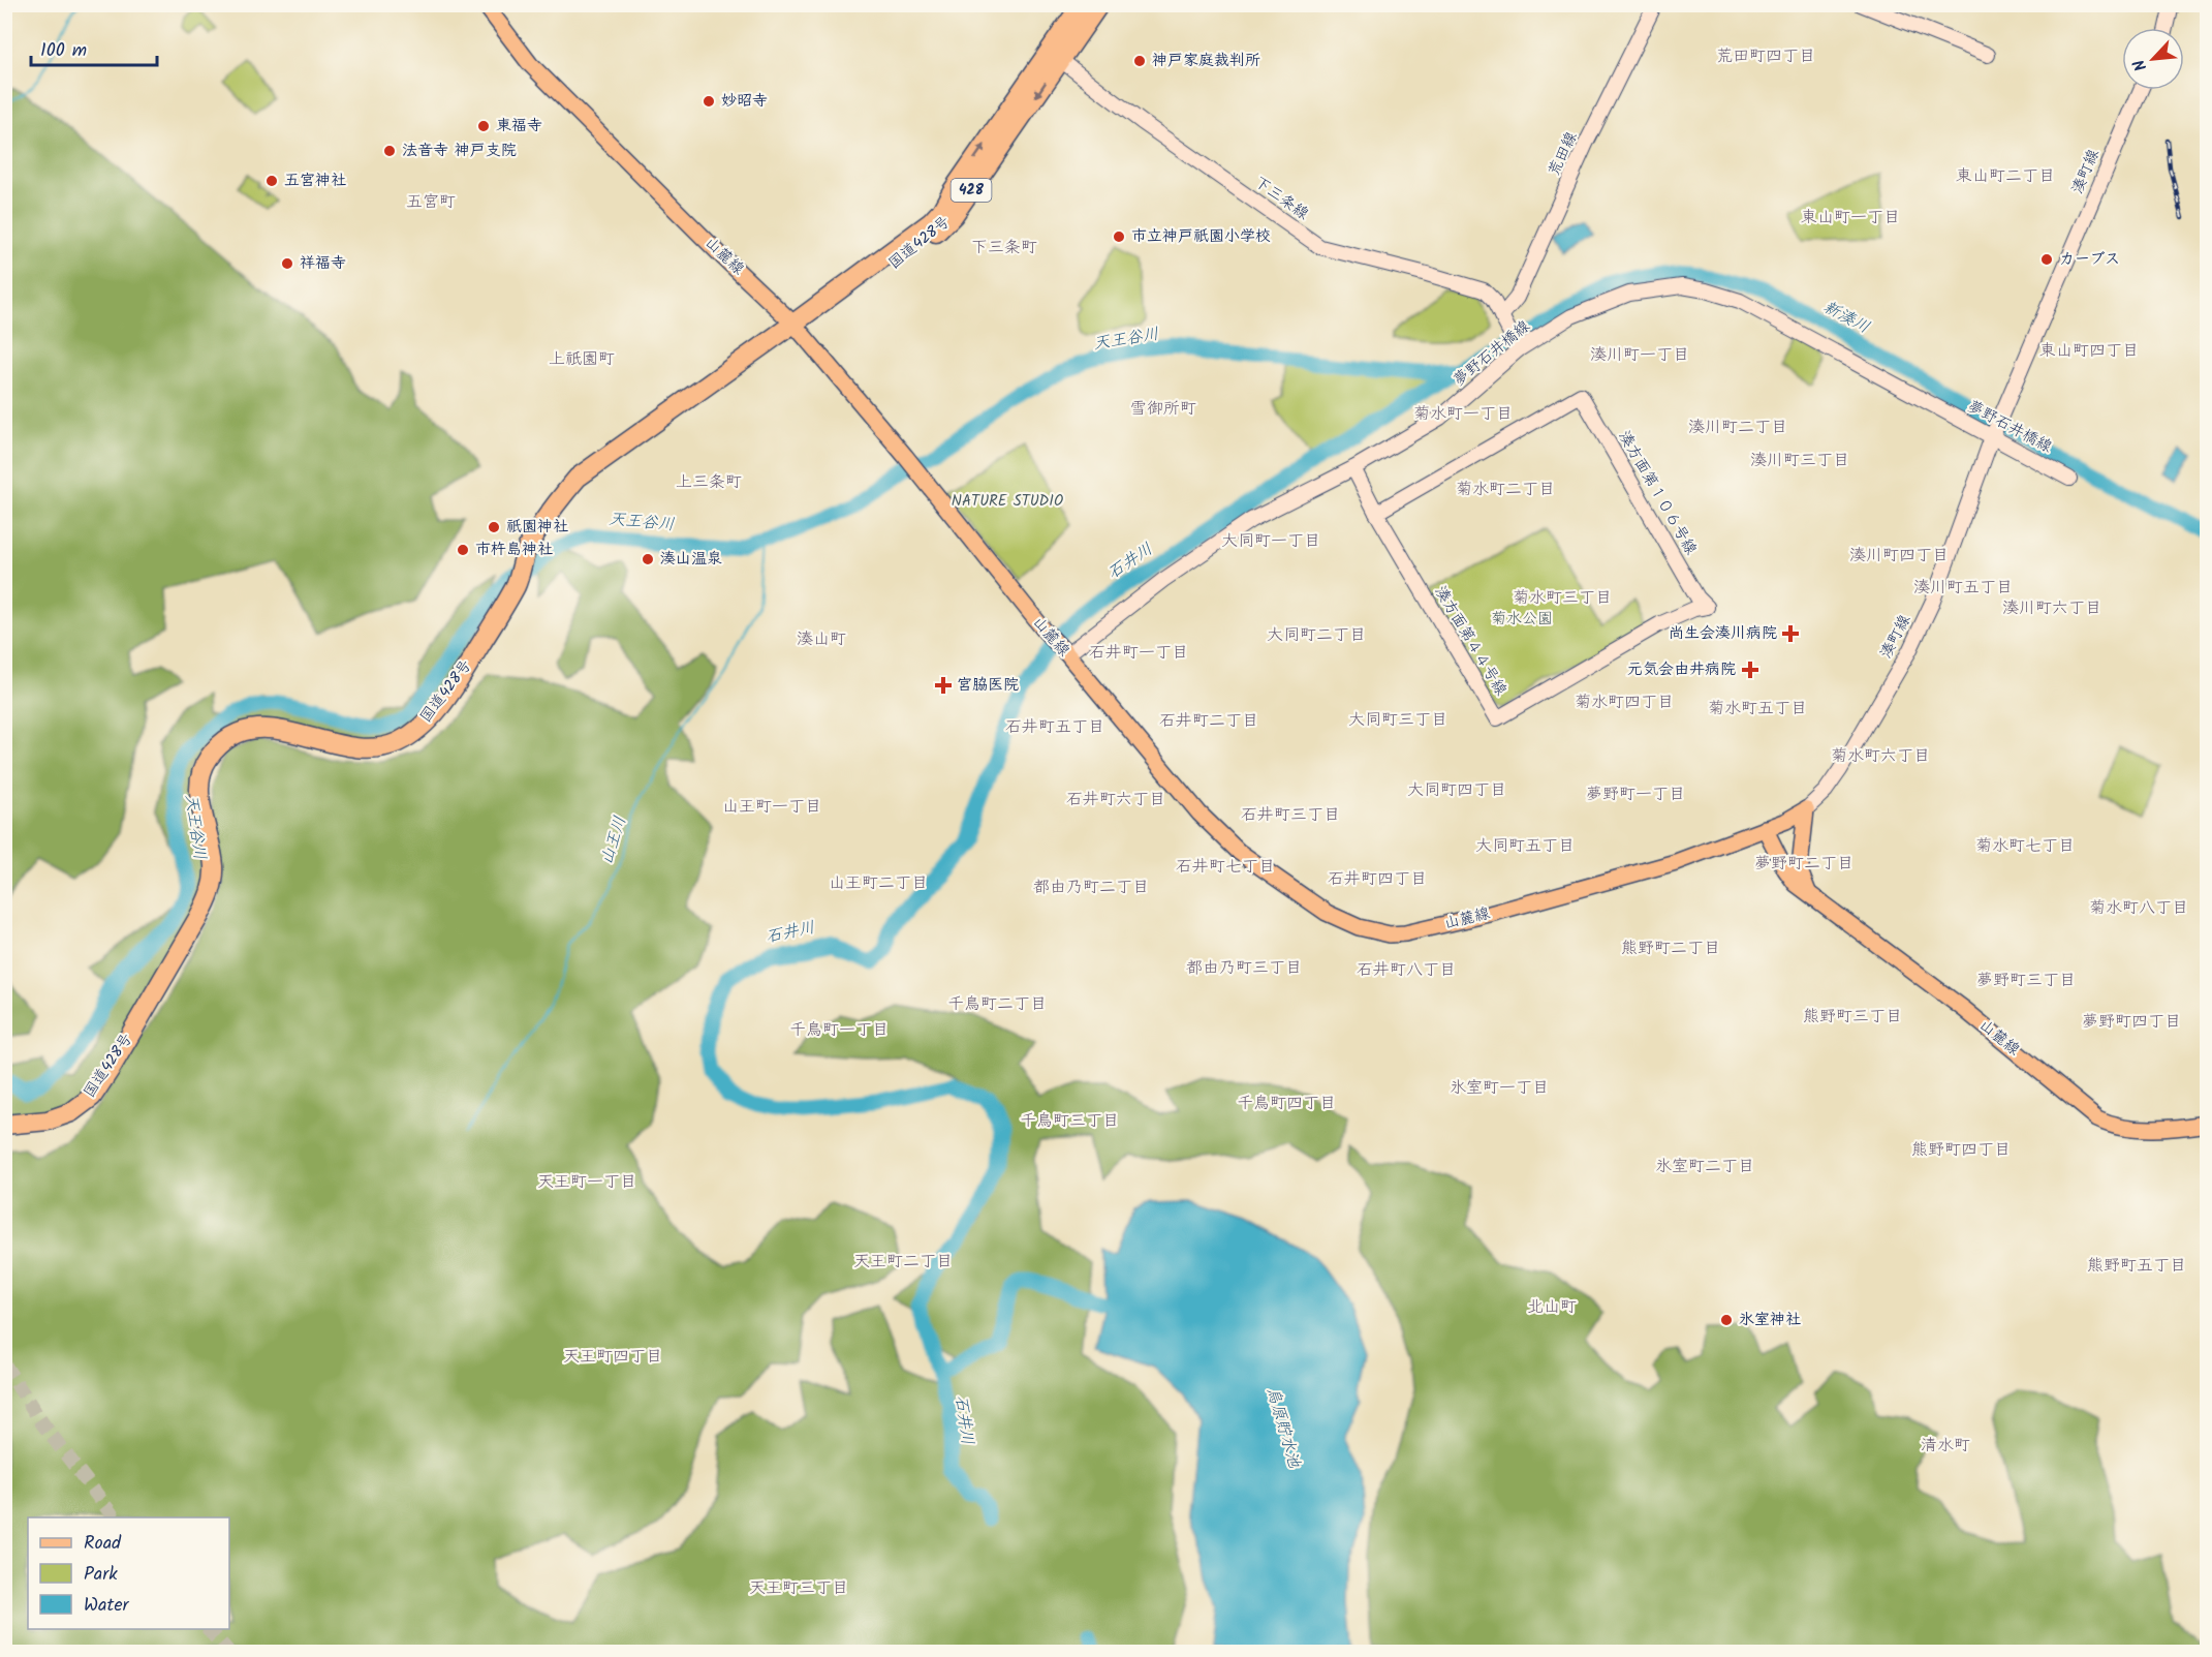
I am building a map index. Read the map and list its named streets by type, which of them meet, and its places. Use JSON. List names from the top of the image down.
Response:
{
  "streets": {
    "highway": ["428", "国道428号"],
    "main road": ["山麓線"],
    "street": [
      "荒田線",
      "湊町線",
      "下三条線",
      "夢野石井橋線",
      "湊方面第１０６号線",
      "湊方面第４４号線"
    ]
  },
  "crossings": [
    ["荒田線", "下三条線"],
    ["湊町線", "山麓線"],
    ["湊町線", "夢野石井橋線"],
    ["下三条線", "国道428号"],
    ["下三条線", "夢野石井橋線"],
    ["国道428号", "山麓線"],
    ["山麓線", "夢野石井橋線"],
    ["夢野石井橋線", "湊方面第４４号線"],
    ["湊方面第１０６号線", "湊方面第４４号線"]
  ],
  "districts": [
    "荒田町四丁目",
    "東山町二丁目",
    "五宮町",
    "東山町一丁目",
    "下三条町",
    "東山町四丁目",
    "湊川町一丁目",
    "上祇園町",
    "雪御所町",
    "菊水町一丁目",
    "湊川町二丁目",
    "湊川町三丁目",
    "上三条町",
    "菊水町二丁目",
    "大同町一丁目",
    "湊川町四丁目",
    "湊川町五丁目",
    "菊水町三丁目",
    "湊川町六丁目",
    "大同町二丁目",
    "湊山町",
    "石井町一丁目",
    "菊水町四丁目",
    "菊水町五丁目",
    "大同町三丁目",
    "石井町二丁目",
    "石井町五丁目",
    "菊水町六丁目",
    "大同町四丁目",
    "夢野町一丁目",
    "石井町六丁目",
    "山王町一丁目",
    "石井町三丁目",
    "大同町五丁目",
    "菊水町七丁目",
    "夢野町二丁目",
    "石井町七丁目",
    "石井町四丁目",
    "山王町二丁目",
    "都由乃町二丁目",
    "菊水町八丁目",
    "熊野町二丁目",
    "都由乃町三丁目",
    "石井町八丁目",
    "夢野町三丁目",
    "千鳥町二丁目",
    "熊野町三丁目",
    "夢野町四丁目",
    "千鳥町一丁目",
    "氷室町一丁目",
    "千鳥町四丁目",
    "千鳥町三丁目",
    "熊野町四丁目",
    "氷室町二丁目",
    "天王町一丁目",
    "天王町二丁目",
    "熊野町五丁目",
    "北山町",
    "天王町四丁目",
    "清水町",
    "天王町三丁目"
  ],
  "water": [
    "新湊川",
    "天王谷川",
    "石井川",
    "山王川",
    "烏原貯水池"
  ],
  "parks": ["NATURE STUDIO", "菊水公園"],
  "places": {
    "other": [
      "神戸家庭裁判所",
      "妙昭寺",
      "東福寺",
      "法音寺 神戸支院",
      "五宮神社",
      "市立神戸祇園小学校",
      "カーブス",
      "祥福寺",
      "祇園神社",
      "市杵島神社",
      "湊山温泉",
      "氷室神社"
    ],
    "health": ["尚生会湊川病院", "元気会由井病院", "宮脇医院"]
  },
  "legend": ["Road", "Park", "Water"],
  "scale_bar": "100 m",
  "north": "bottom left"
}
